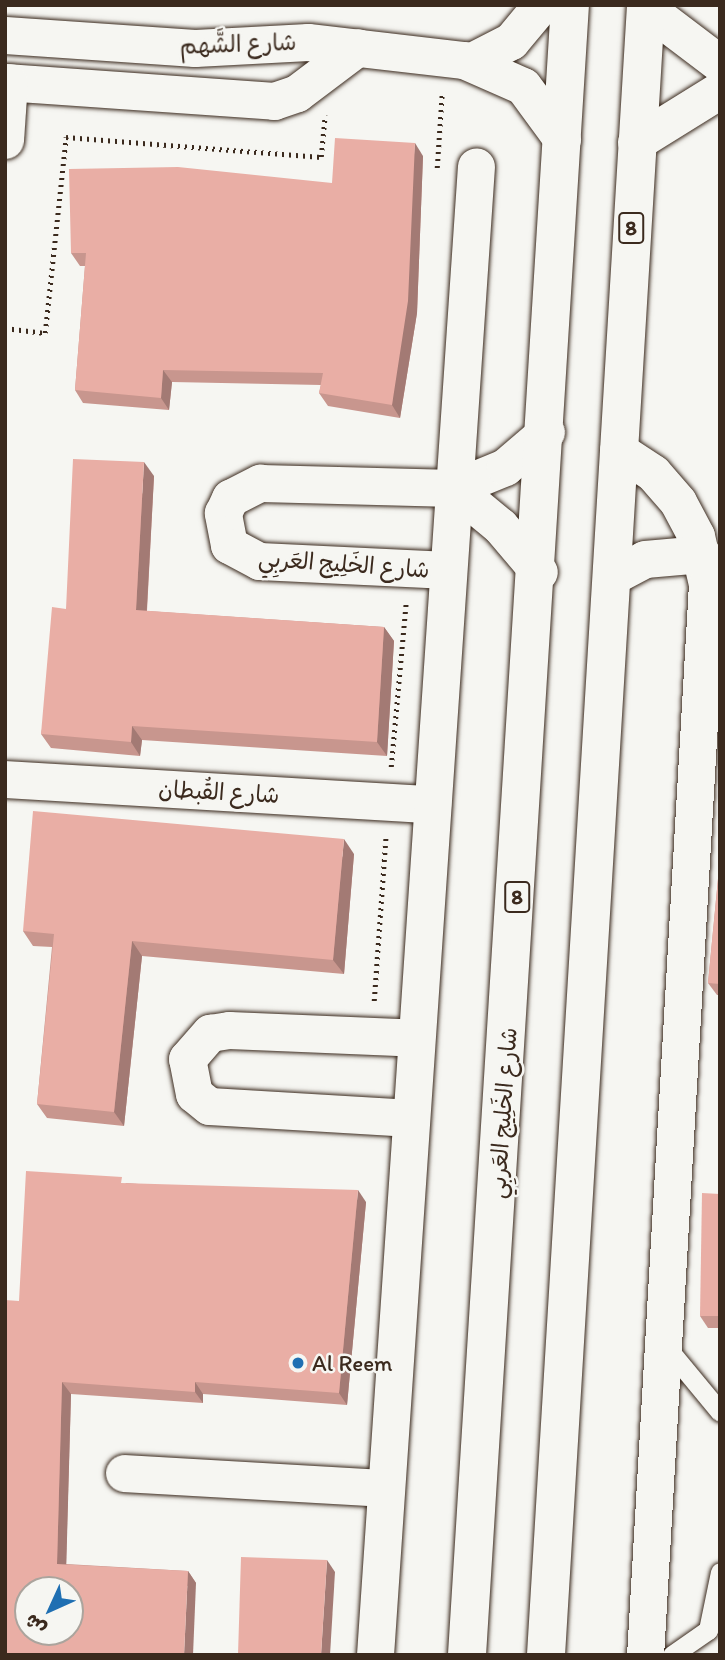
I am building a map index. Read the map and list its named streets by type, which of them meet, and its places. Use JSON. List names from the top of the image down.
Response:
{
  "streets": {
    "highway": ["8", "شارع الخَلِيج العَربِي"],
    "street": ["شارع الشَّهم", "شارع القُبطان"]
  },
  "crossings": [
    ["شارع الشَّهم", "شارع الخَلِيج العَربِي"]
  ],
  "places": ["Al Reem"],
  "north": "bottom left"
}
